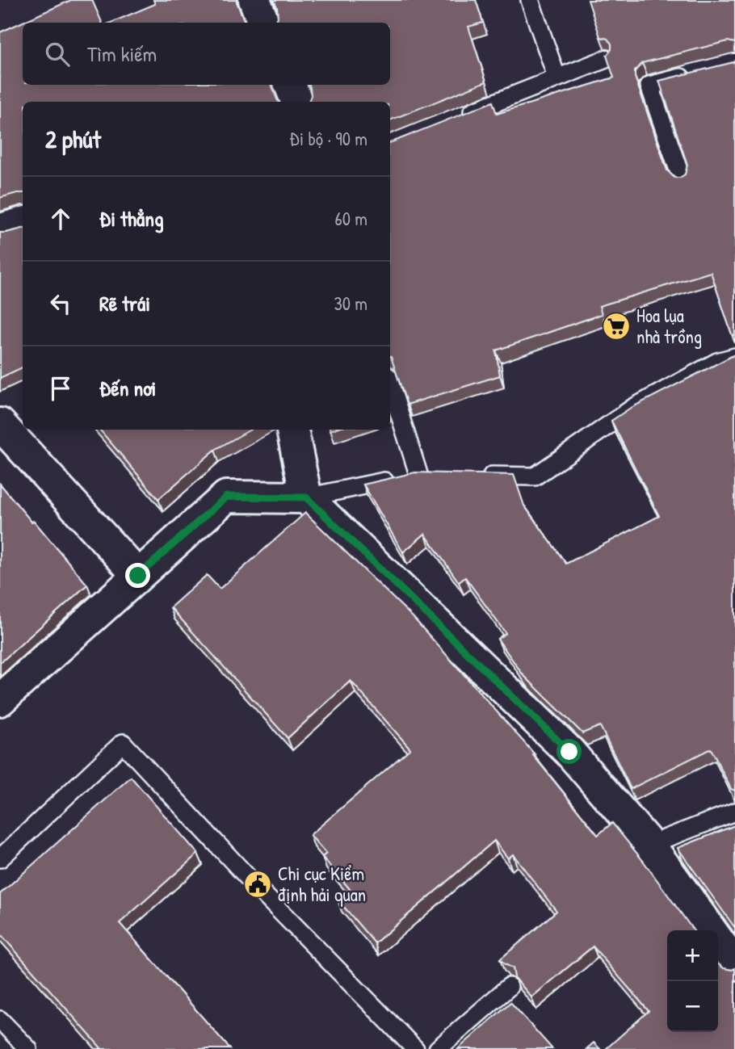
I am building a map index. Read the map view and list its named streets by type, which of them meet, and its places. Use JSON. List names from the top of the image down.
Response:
{
  "places": {
    "supermarket": ["Hoa lụa nhà trồng"],
    "public building": ["Chi cục Kiểm định hải quan"]
  },
  "page": {
    "search": "Tìm kiếm",
    "heading": ["2 phút", "Đi bộ · 90 m"],
    "list": [
      ["Đi thẳng", "60 m"],
      ["Rẽ trái", "30 m"],
      "Đến nơi"
    ],
    "map_buttons": ["+", "−"]
  }
}
